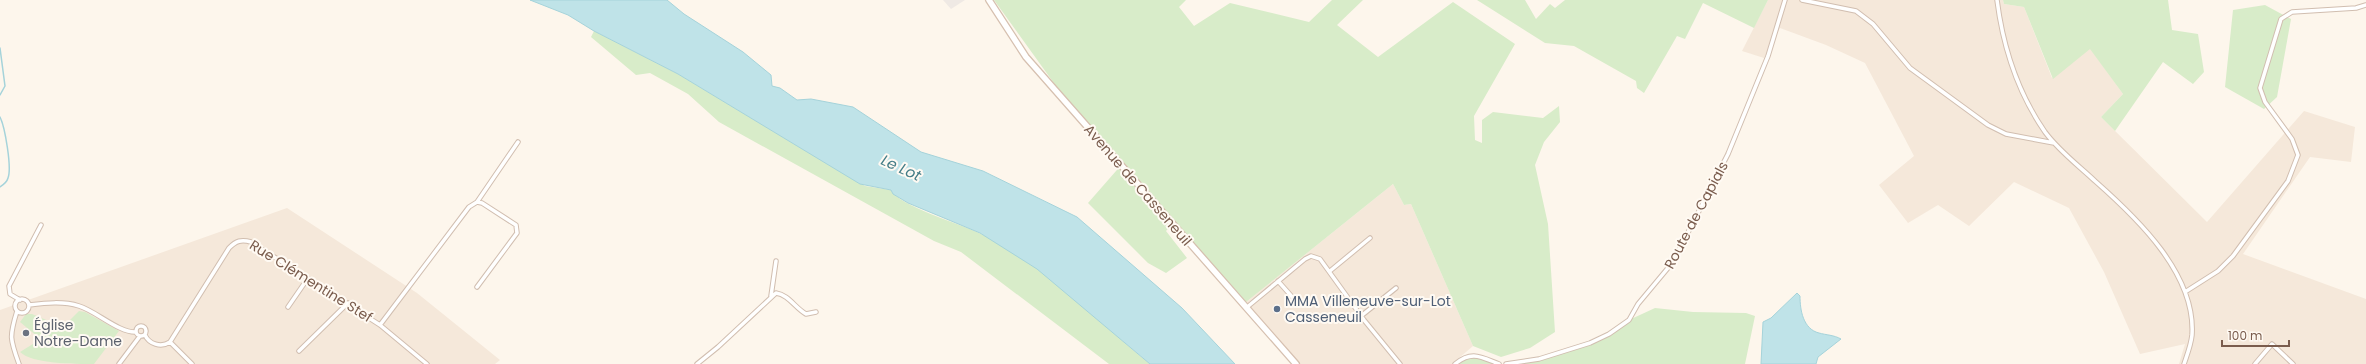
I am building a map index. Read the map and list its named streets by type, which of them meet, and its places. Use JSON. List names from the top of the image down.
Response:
{
  "streets": {
    "main road": ["Avenue de Casseneuil"],
    "street": ["Route de Capials", "Rue Clémentine Stef"]
  },
  "water": ["Le Lot"],
  "places": ["MMA Villeneuve-sur-Lot Casseneuil", "Église Notre-Dame"],
  "scale_bar": "100 m"
}
